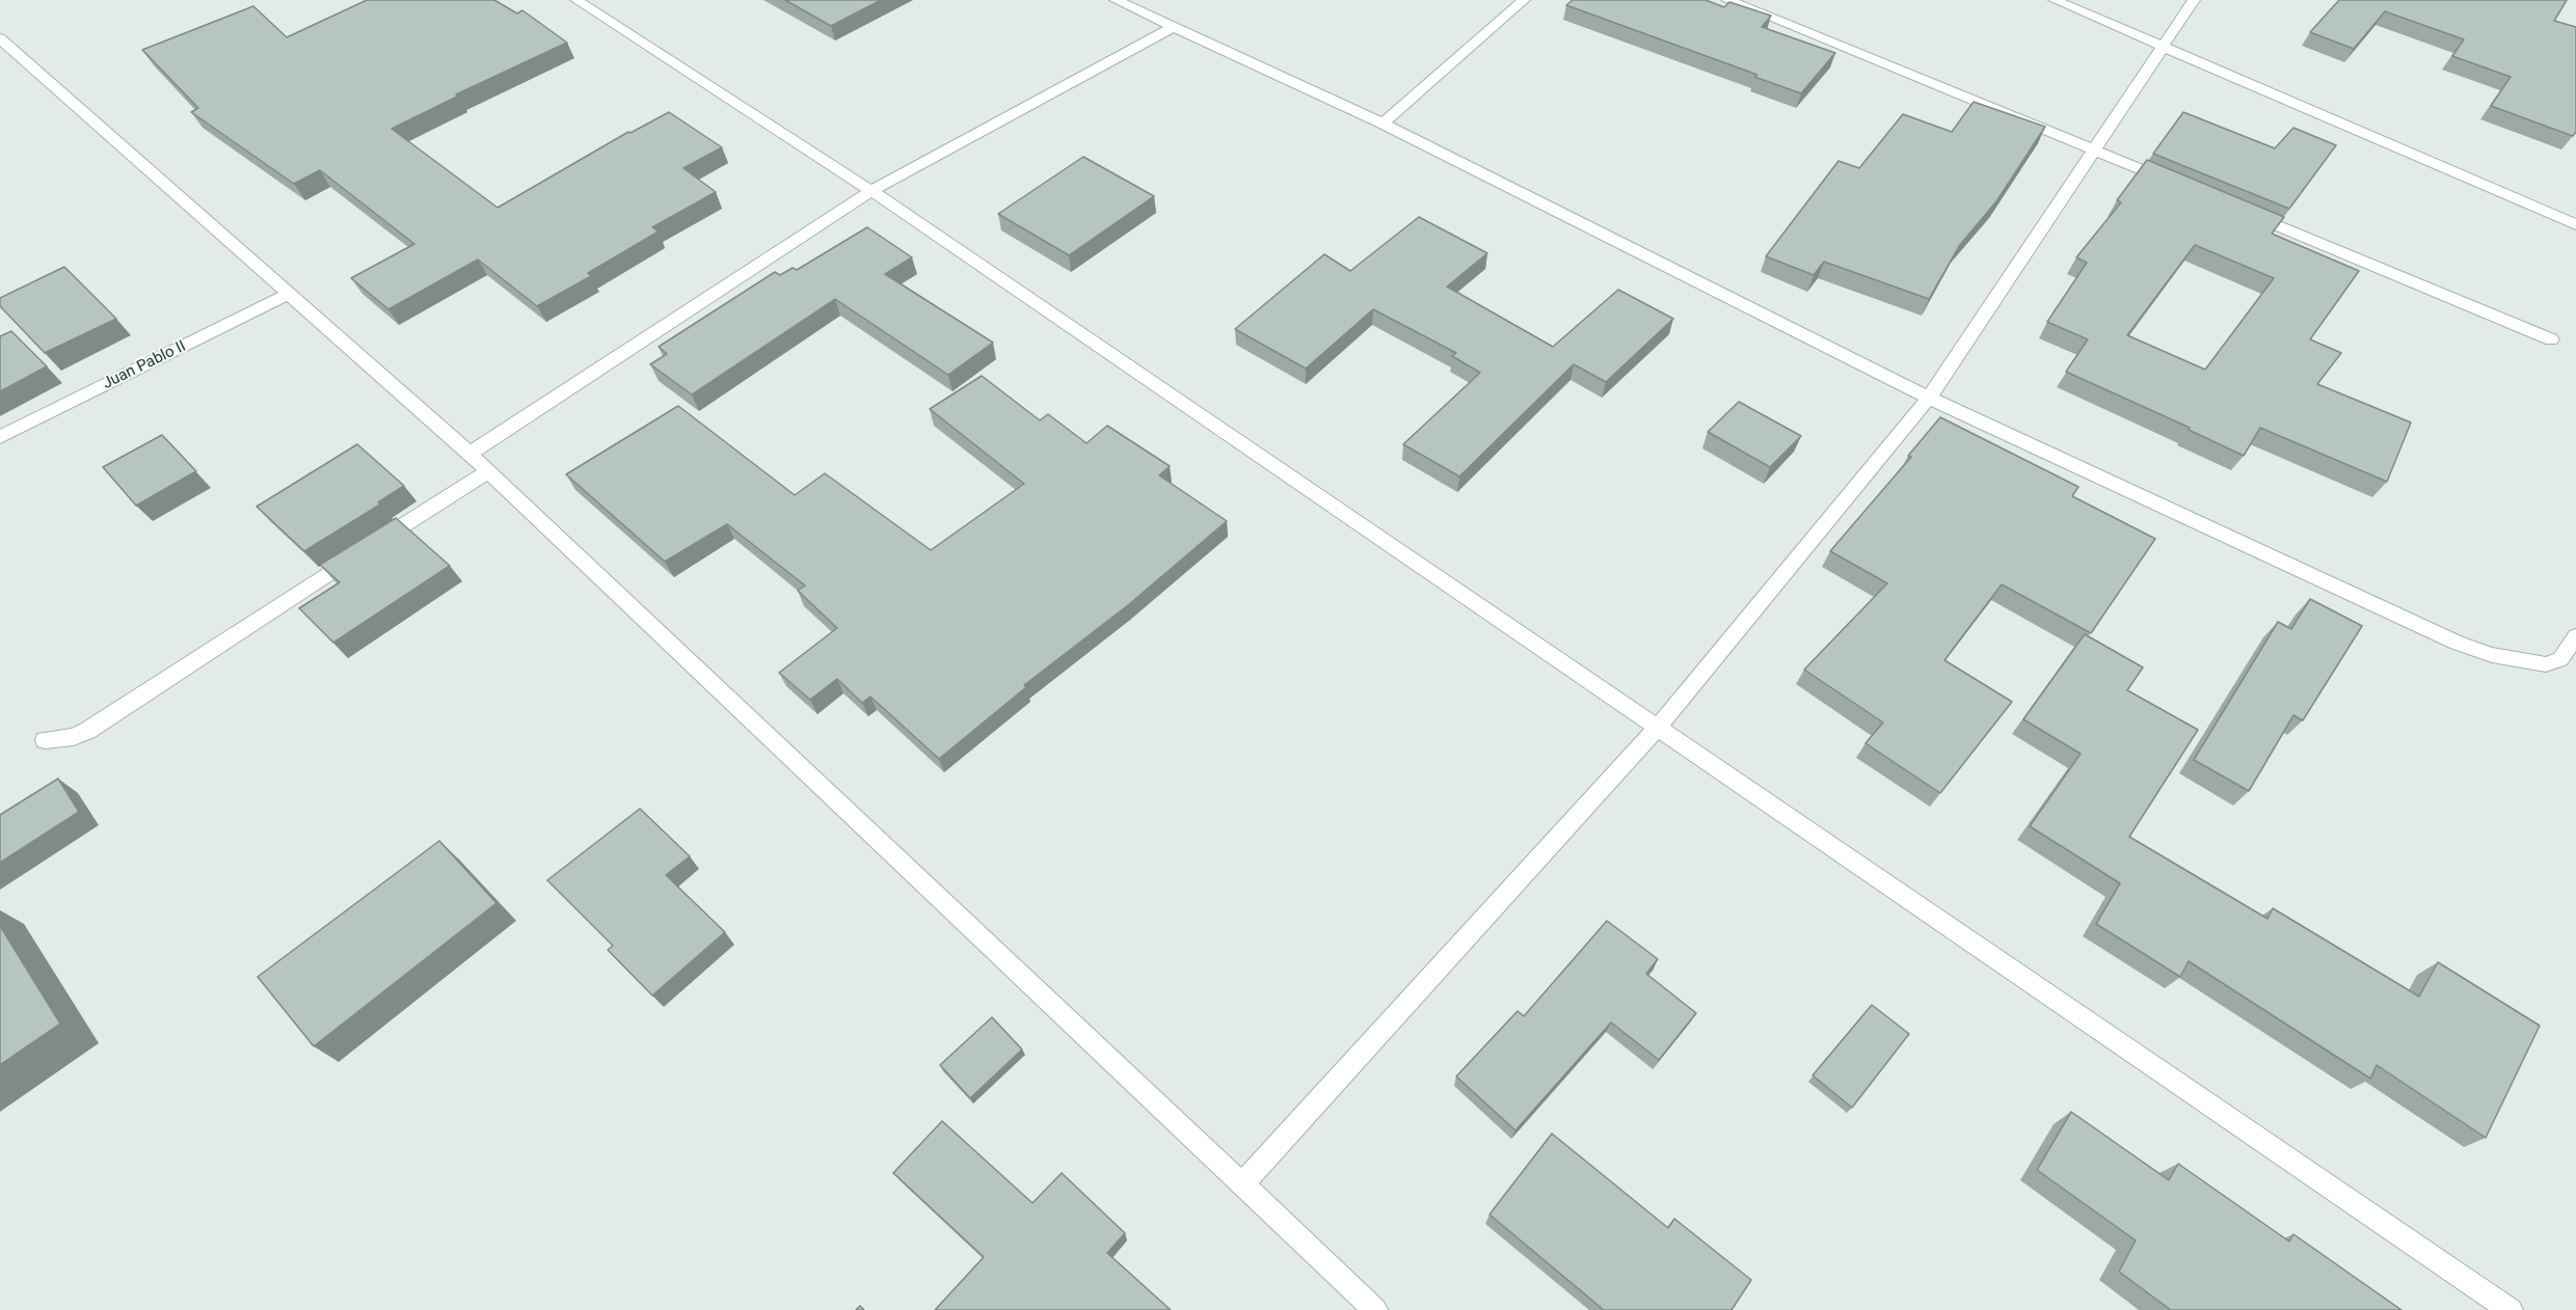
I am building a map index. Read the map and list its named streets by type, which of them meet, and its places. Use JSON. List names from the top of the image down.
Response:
{
  "streets": {
    "street": ["Juan Pablo II"]
  }
}
